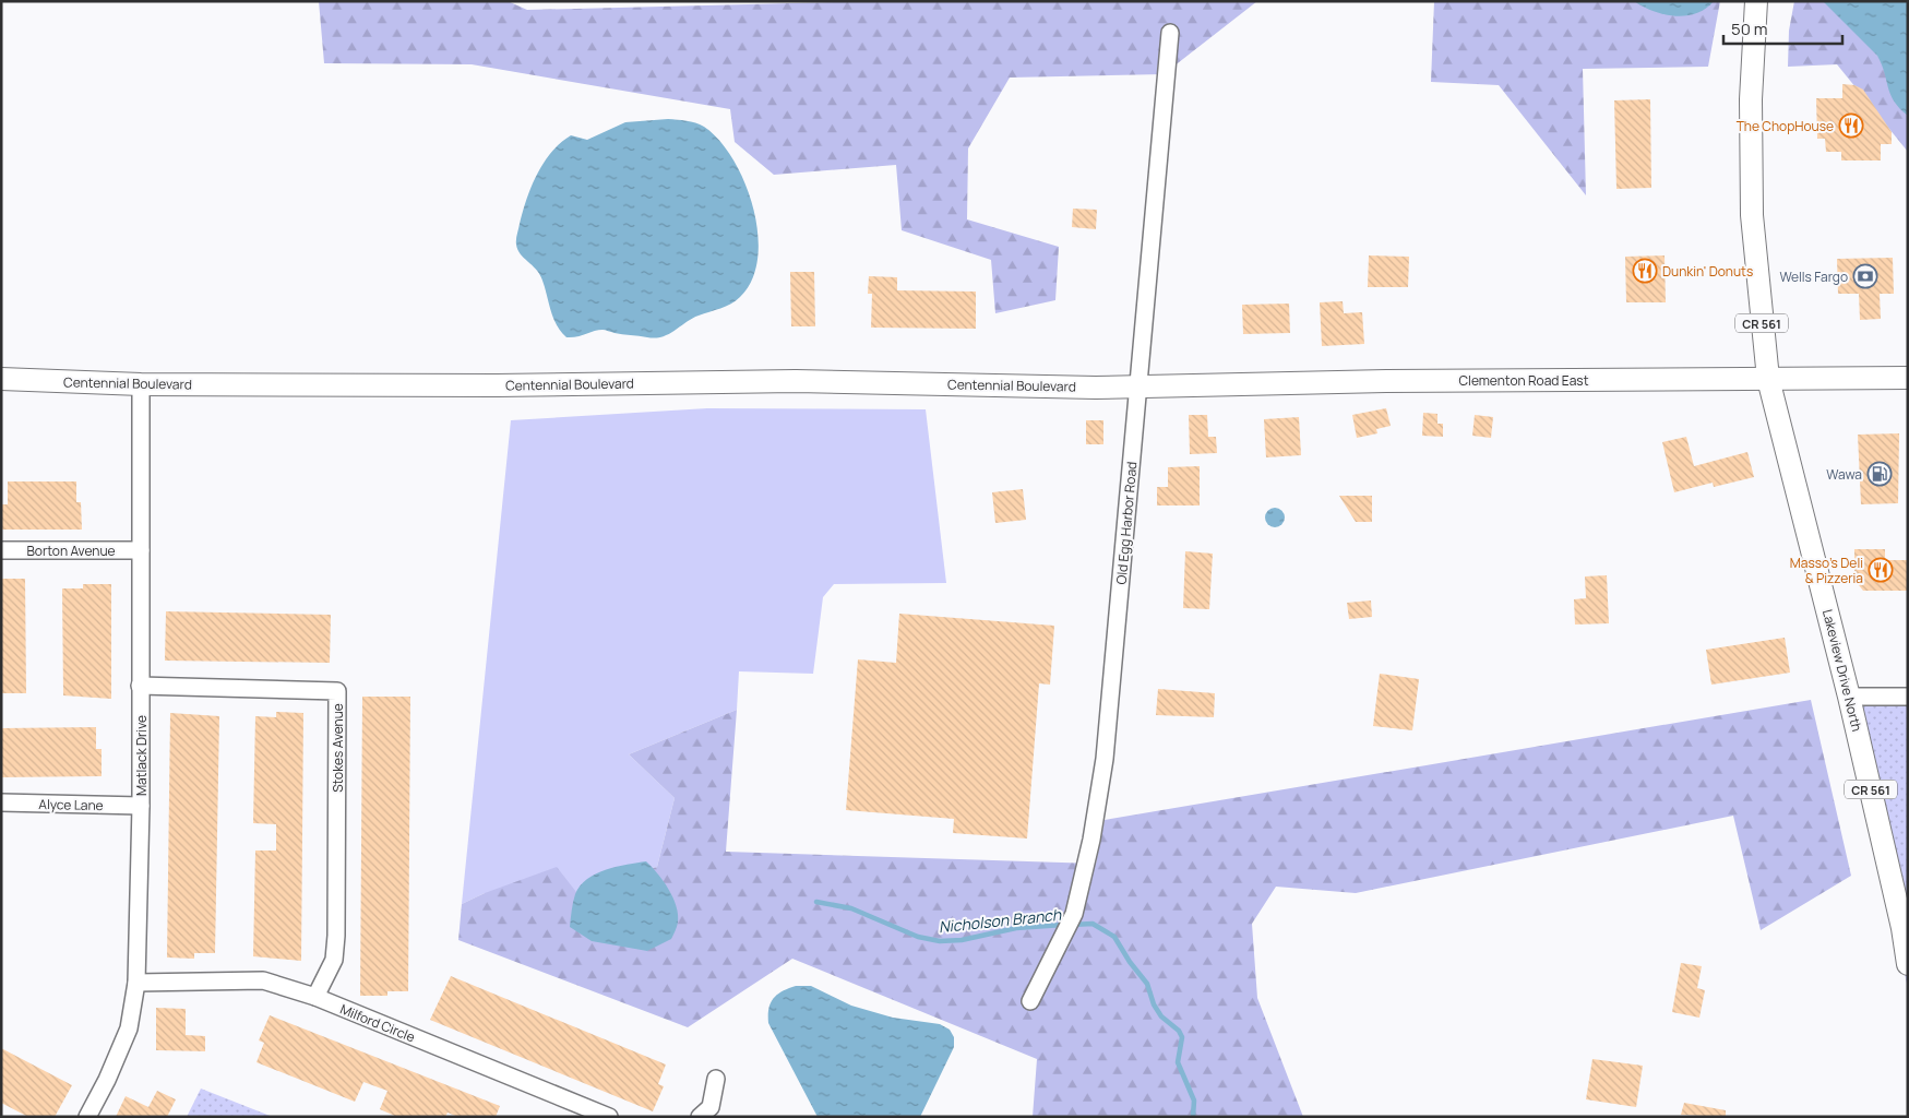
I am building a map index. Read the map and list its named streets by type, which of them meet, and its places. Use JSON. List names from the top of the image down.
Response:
{
  "streets": {
    "main road": [
      "CR 561",
      "Clementon Road East",
      "Centennial Boulevard",
      "Lakeview Drive North"
    ],
    "street": [
      "Old Egg Harbor Road",
      "Borton Avenue",
      "Stokes Avenue",
      "Matlack Drive",
      "Alyce Lane",
      "Milford Circle"
    ]
  },
  "crossings": [
    ["CR 561", "Clementon Road East"],
    ["CR 561", "Lakeview Drive North"],
    ["Clementon Road East", "Centennial Boulevard"],
    ["Clementon Road East", "Old Egg Harbor Road"],
    ["Clementon Road East", "Lakeview Drive North"],
    ["Centennial Boulevard", "Old Egg Harbor Road"],
    ["Centennial Boulevard", "Matlack Drive"],
    ["Borton Avenue", "Matlack Drive"],
    ["Stokes Avenue", "Matlack Drive"],
    ["Stokes Avenue", "Milford Circle"],
    ["Matlack Drive", "Alyce Lane"],
    ["Matlack Drive", "Milford Circle"]
  ],
  "water": ["Nicholson Branch"],
  "places": {
    "restaurant": ["The ChopHouse", "Dunkin' Donuts", "Masso's Deli & Pizzeria"],
    "bank": ["Wells Fargo"],
    "fuel station": ["Wawa"]
  },
  "scale_bar": "50 m"
}
